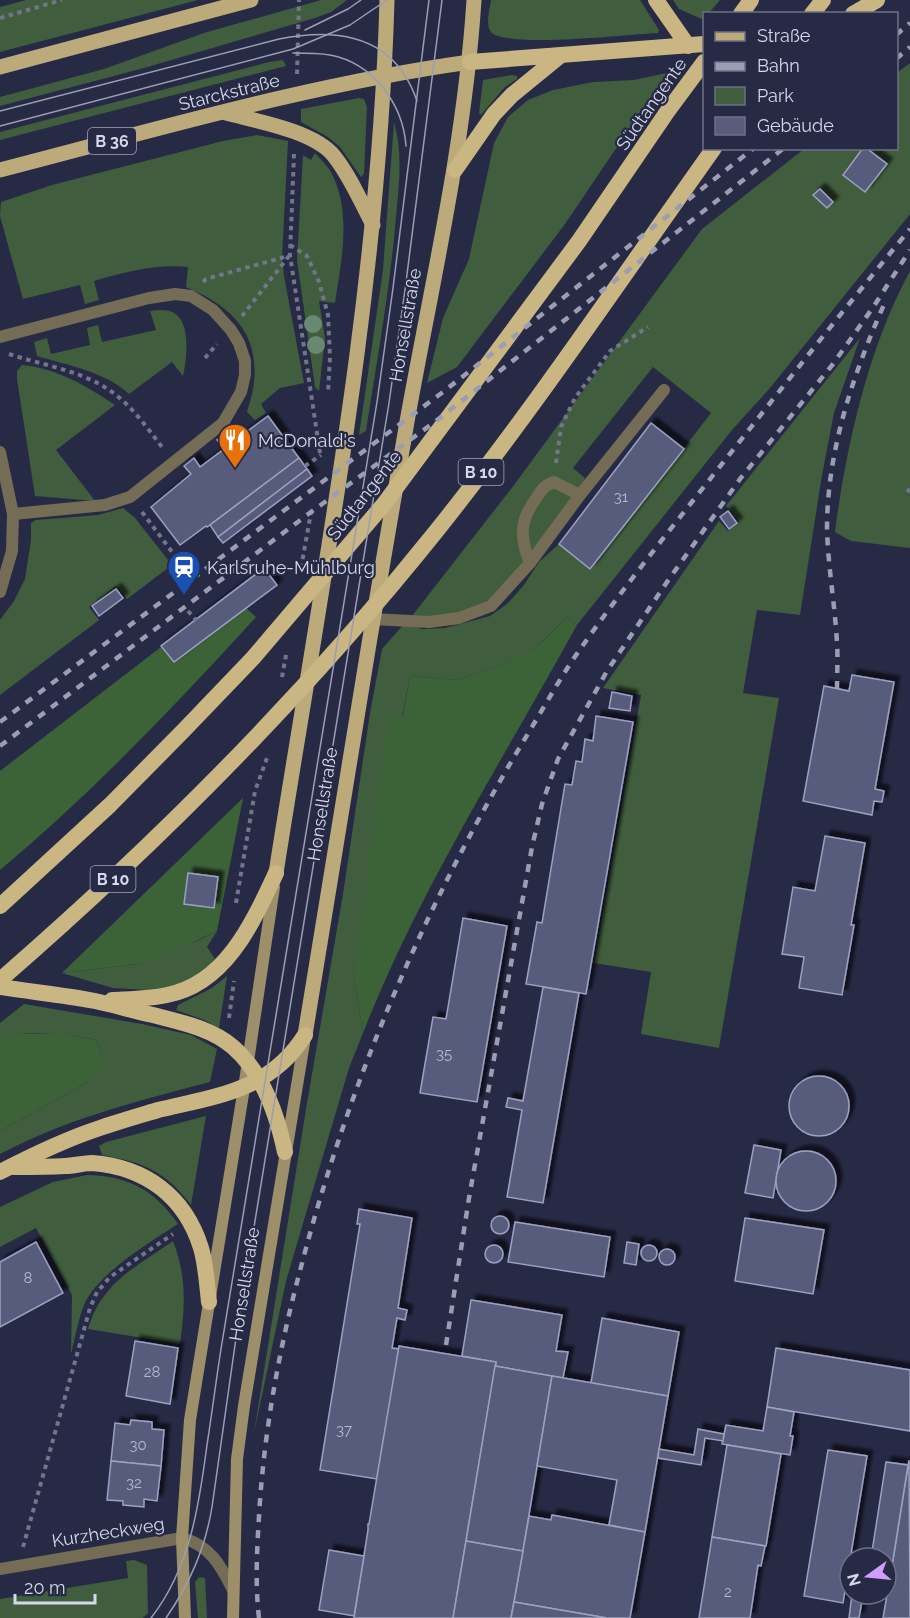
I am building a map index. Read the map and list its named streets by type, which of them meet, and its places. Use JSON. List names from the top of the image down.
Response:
{
  "streets": {
    "highway": ["Südtangente", "B 10"],
    "main road": ["Starckstraße", "B 36", "Honsellstraße"],
    "street": ["Kurzheckweg"]
  },
  "crossings": [
    ["Starckstraße", "Honsellstraße"],
    ["Honsellstraße", "Kurzheckweg"]
  ],
  "places": {
    "restaurant": ["McDonald's"],
    "station": ["Karlsruhe-Mühlburg"]
  },
  "house_numbers": [
    "31",
    "35",
    "8",
    "28",
    "37",
    "30",
    "32",
    "2"
  ],
  "legend": [
    "Straße",
    "Bahn",
    "Park",
    "Gebäude"
  ],
  "scale_bar": "20 m",
  "north": "left"
}
